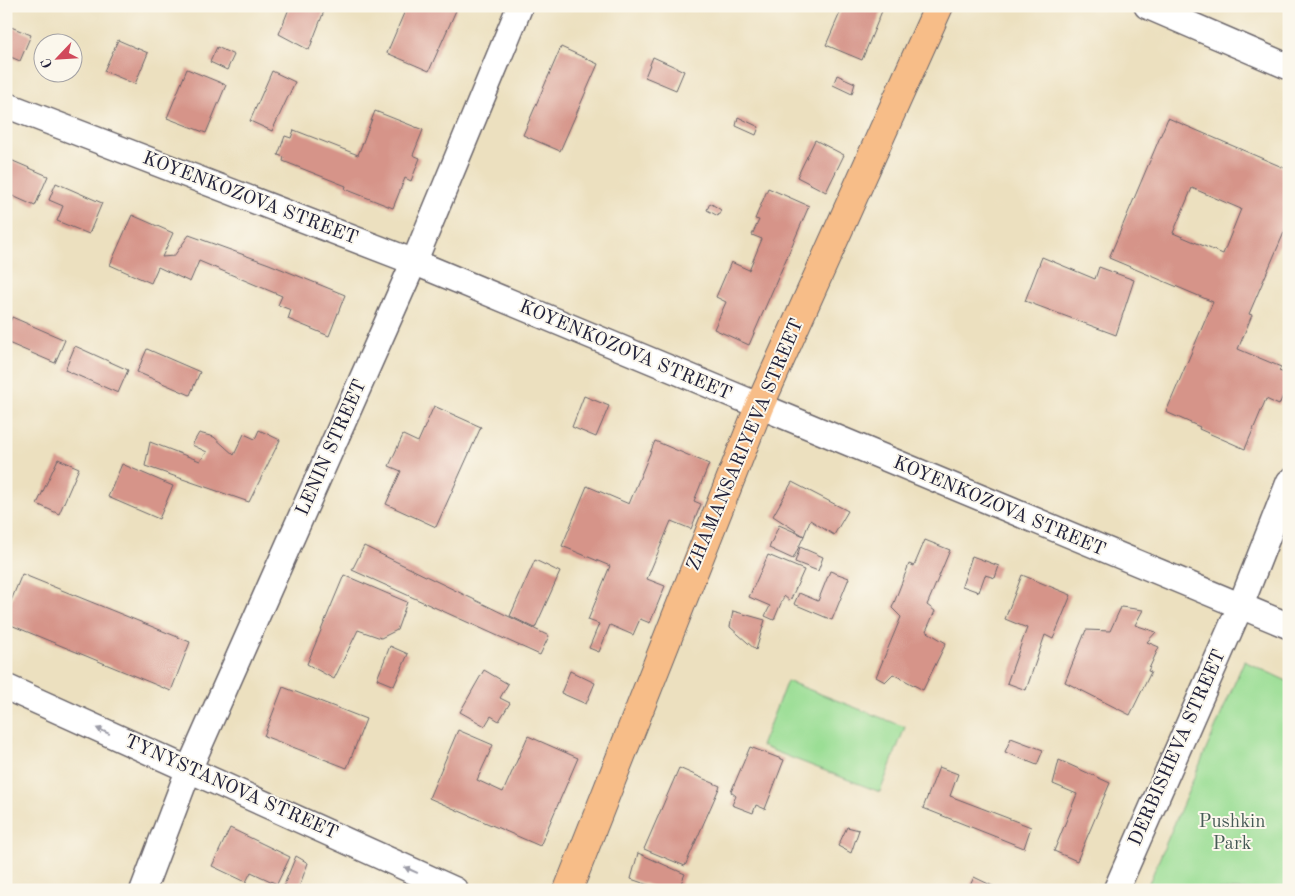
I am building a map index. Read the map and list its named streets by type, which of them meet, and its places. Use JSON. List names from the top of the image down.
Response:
{
  "streets": {
    "main road": ["ZHAMANSARIYEVA STREET"],
    "street": [
      "KOYENKOZOVA STREET",
      "LENIN STREET",
      "DERBISHEVA STREET",
      "TYNYSTANOVA STREET"
    ]
  },
  "crossings": [
    ["KOYENKOZOVA STREET", "ZHAMANSARIYEVA STREET"],
    ["KOYENKOZOVA STREET", "LENIN STREET"],
    ["KOYENKOZOVA STREET", "DERBISHEVA STREET"],
    ["LENIN STREET", "TYNYSTANOVA STREET"]
  ],
  "one_way": ["TYNYSTANOVA STREET"],
  "parks": ["Pushkin Park"],
  "north": "bottom left"
}
